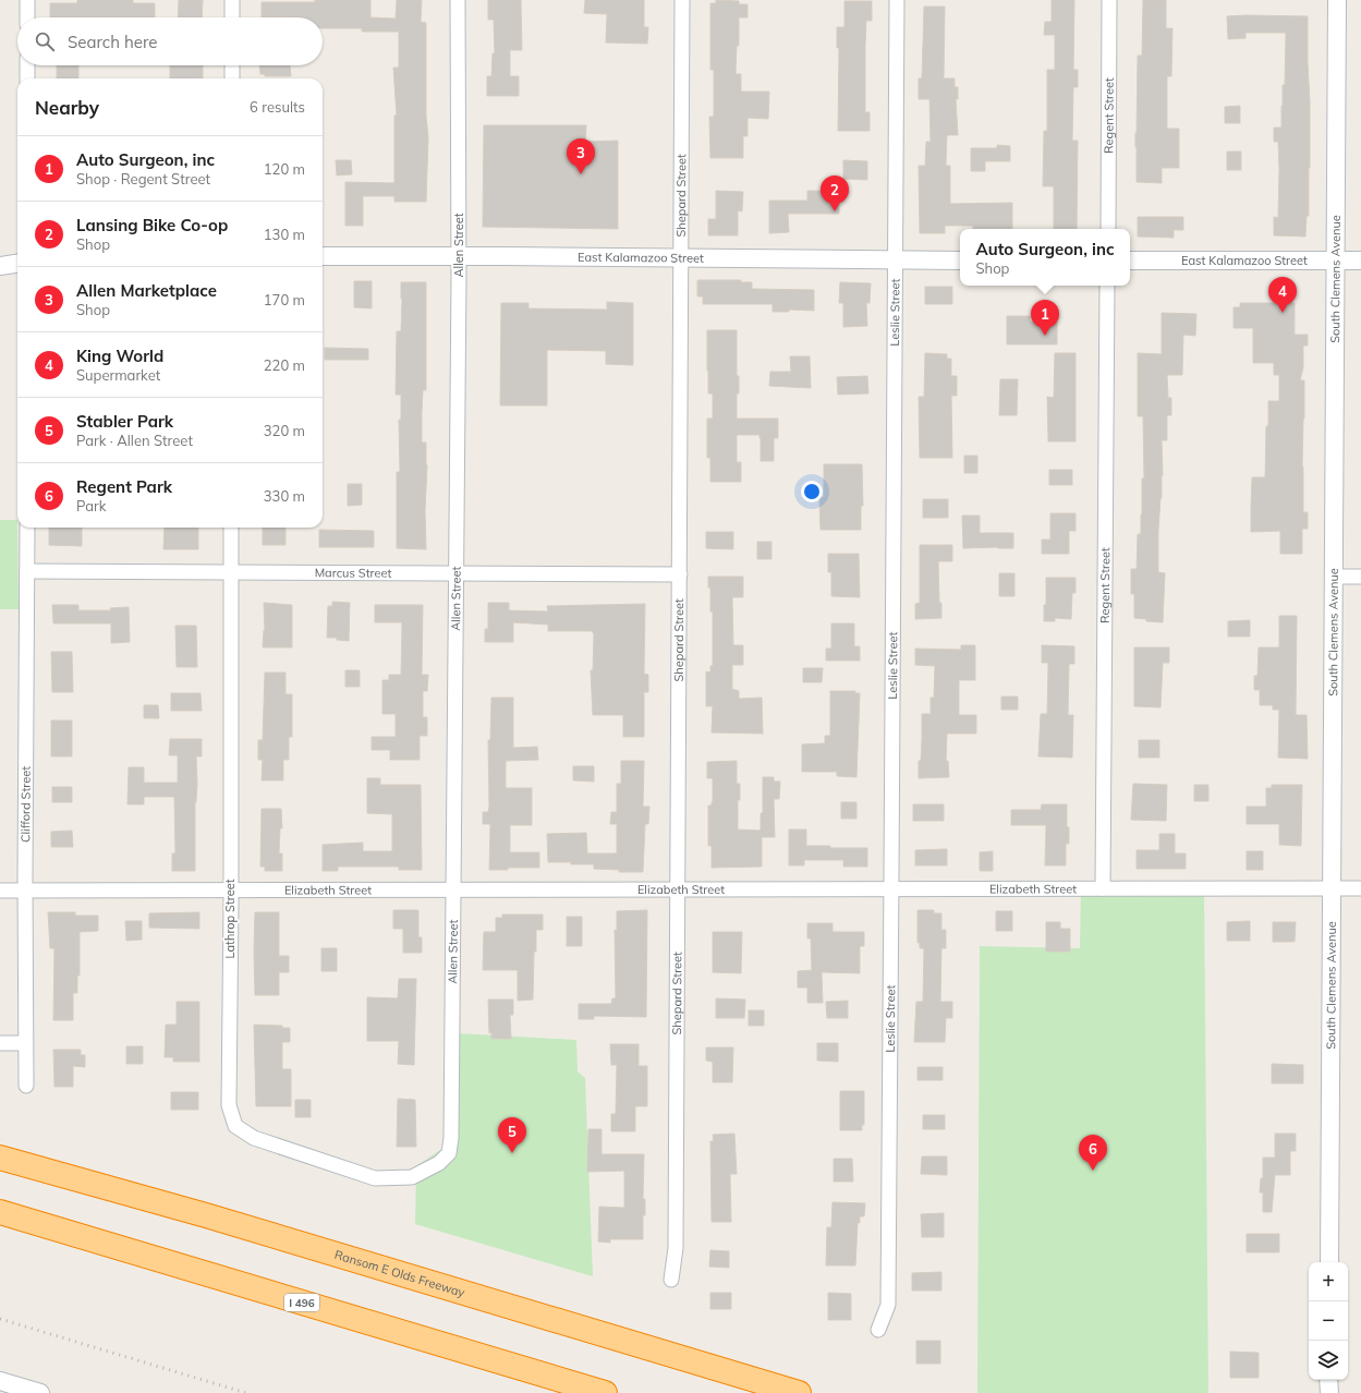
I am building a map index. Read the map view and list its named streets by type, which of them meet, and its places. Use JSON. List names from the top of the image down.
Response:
{
  "streets": {
    "highway": ["Ransom E Olds Freeway", "I 496"],
    "street": [
      "Regent Street",
      "Shepard Street",
      "Allen Street",
      "East Kalamazoo Street",
      "South Clemens Avenue",
      "Leslie Street",
      "Marcus Street",
      "Clifford Street",
      "Elizabeth Street",
      "Lathrop Street"
    ]
  },
  "crossings": [
    ["Regent Street", "Elizabeth Street"],
    ["Shepard Street", "East Kalamazoo Street"],
    ["Shepard Street", "Marcus Street"],
    ["Shepard Street", "Elizabeth Street"],
    ["Allen Street", "East Kalamazoo Street"],
    ["Allen Street", "Marcus Street"],
    ["Allen Street", "Elizabeth Street"],
    ["Allen Street", "Lathrop Street"],
    ["East Kalamazoo Street", "South Clemens Avenue"],
    ["East Kalamazoo Street", "Leslie Street"],
    ["South Clemens Avenue", "Elizabeth Street"],
    ["Leslie Street", "Elizabeth Street"],
    ["Marcus Street", "Clifford Street"],
    ["Marcus Street", "Lathrop Street"],
    ["Clifford Street", "Elizabeth Street"],
    ["Elizabeth Street", "Lathrop Street"]
  ],
  "page": {
    "search": "Search here",
    "heading": ["Nearby", "6 results"],
    "list": [
      {
        "mark": "1",
        "name": "Auto Surgeon, inc",
        "note": "Shop · Regent Street",
        "value": "120 m"
      },
      {
        "mark": "2",
        "name": "Lansing Bike Co-op",
        "note": "Shop",
        "value": "130 m"
      },
      {
        "mark": "3",
        "name": "Allen Marketplace",
        "note": "Shop",
        "value": "170 m"
      },
      {
        "mark": "4",
        "name": "King World",
        "note": "Supermarket",
        "value": "220 m"
      },
      {
        "mark": "5",
        "name": "Stabler Park",
        "note": "Park · Allen Street",
        "value": "320 m"
      },
      {
        "mark": "6",
        "name": "Regent Park",
        "note": "Park",
        "value": "330 m"
      }
    ],
    "pins": [
      "3",
      "2",
      "4",
      "1",
      "5",
      "6"
    ],
    "popup": ["Auto Surgeon, inc", "Shop"],
    "map_buttons": ["+", "−"]
  }
}
